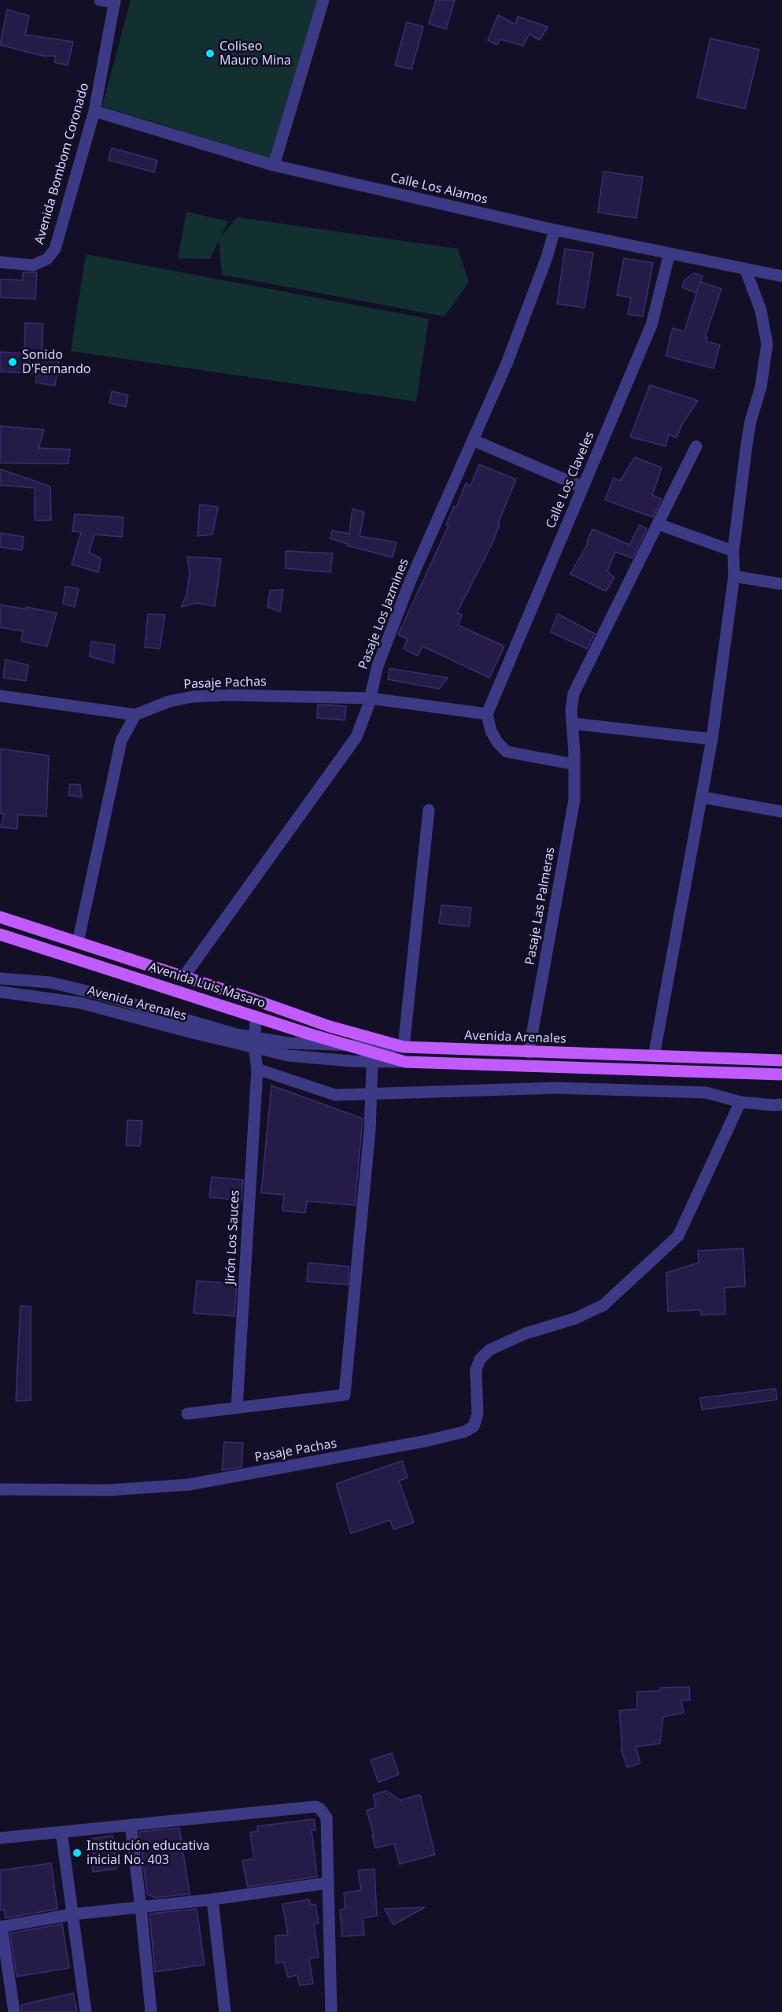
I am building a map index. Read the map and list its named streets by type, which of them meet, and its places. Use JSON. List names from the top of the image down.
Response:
{
  "streets": {
    "main road": ["Avenida Luis Masaro", "Avenida Arenales"],
    "street": [
      "Avenida Bombom Coronado",
      "Calle Los Alamos",
      "Calle Los Claveles",
      "Pasaje Los Jazmines",
      "Pasaje Pachas",
      "Pasaje Las Palmeras",
      "Jirón Los Sauces"
    ]
  },
  "crossings": [
    ["Avenida Bombom Coronado", "Calle Los Alamos"],
    ["Calle Los Alamos", "Calle Los Claveles"],
    ["Calle Los Alamos", "Pasaje Los Jazmines"],
    ["Calle Los Claveles", "Pasaje Pachas"],
    ["Pasaje Los Jazmines", "Pasaje Pachas"],
    ["Pasaje Los Jazmines", "Avenida Luis Masaro"],
    ["Pasaje Las Palmeras", "Avenida Arenales"],
    ["Avenida Luis Masaro", "Avenida Arenales"],
    ["Avenida Arenales", "Jirón Los Sauces"]
  ],
  "places": ["Coliseo Mauro Mina", "Sonido D'Fernando", "Institución educativa inicial No. 403"]
}
